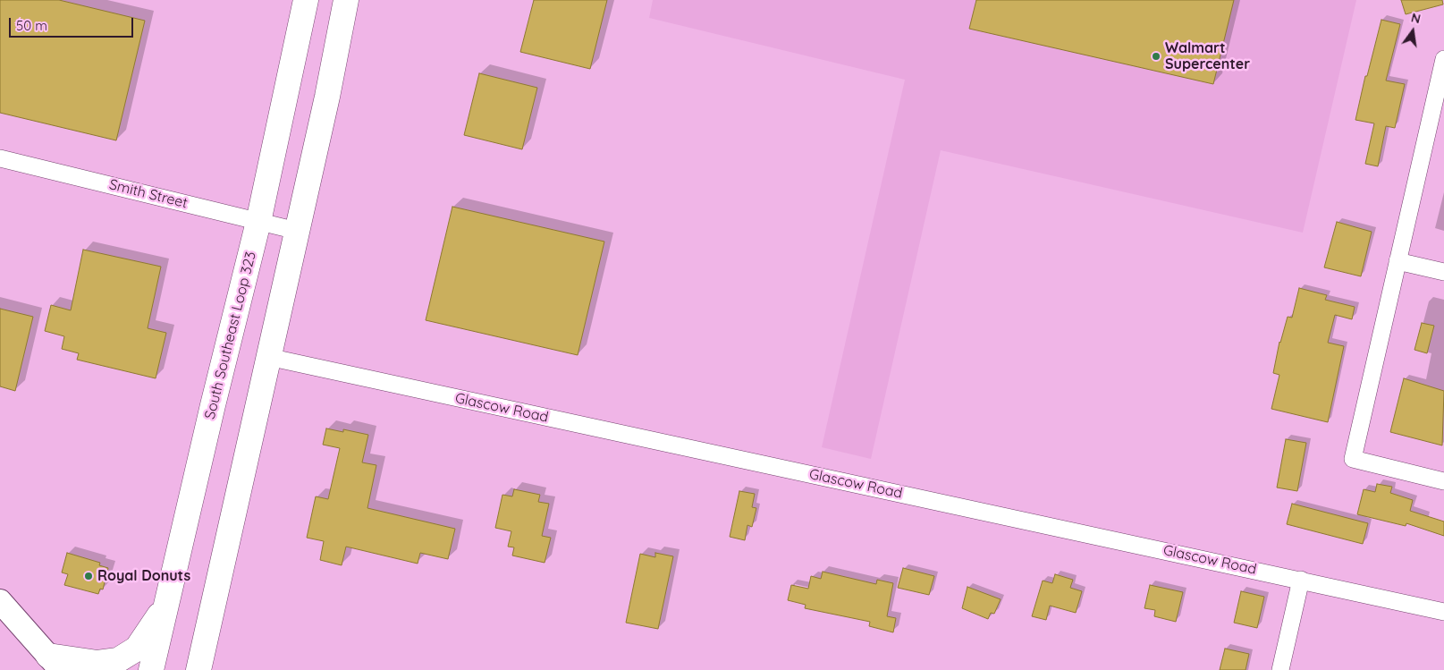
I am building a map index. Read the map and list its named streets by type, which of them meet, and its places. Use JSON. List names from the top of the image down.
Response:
{
  "streets": {
    "highway": ["South Southeast Loop 323"],
    "street": ["Smith Street", "Glascow Road"]
  },
  "crossings": [
    ["Smith Street", "South Southeast Loop 323"]
  ],
  "places": ["Walmart Supercenter", "Royal Donuts"],
  "scale_bar": "50 m",
  "north": "top"
}
